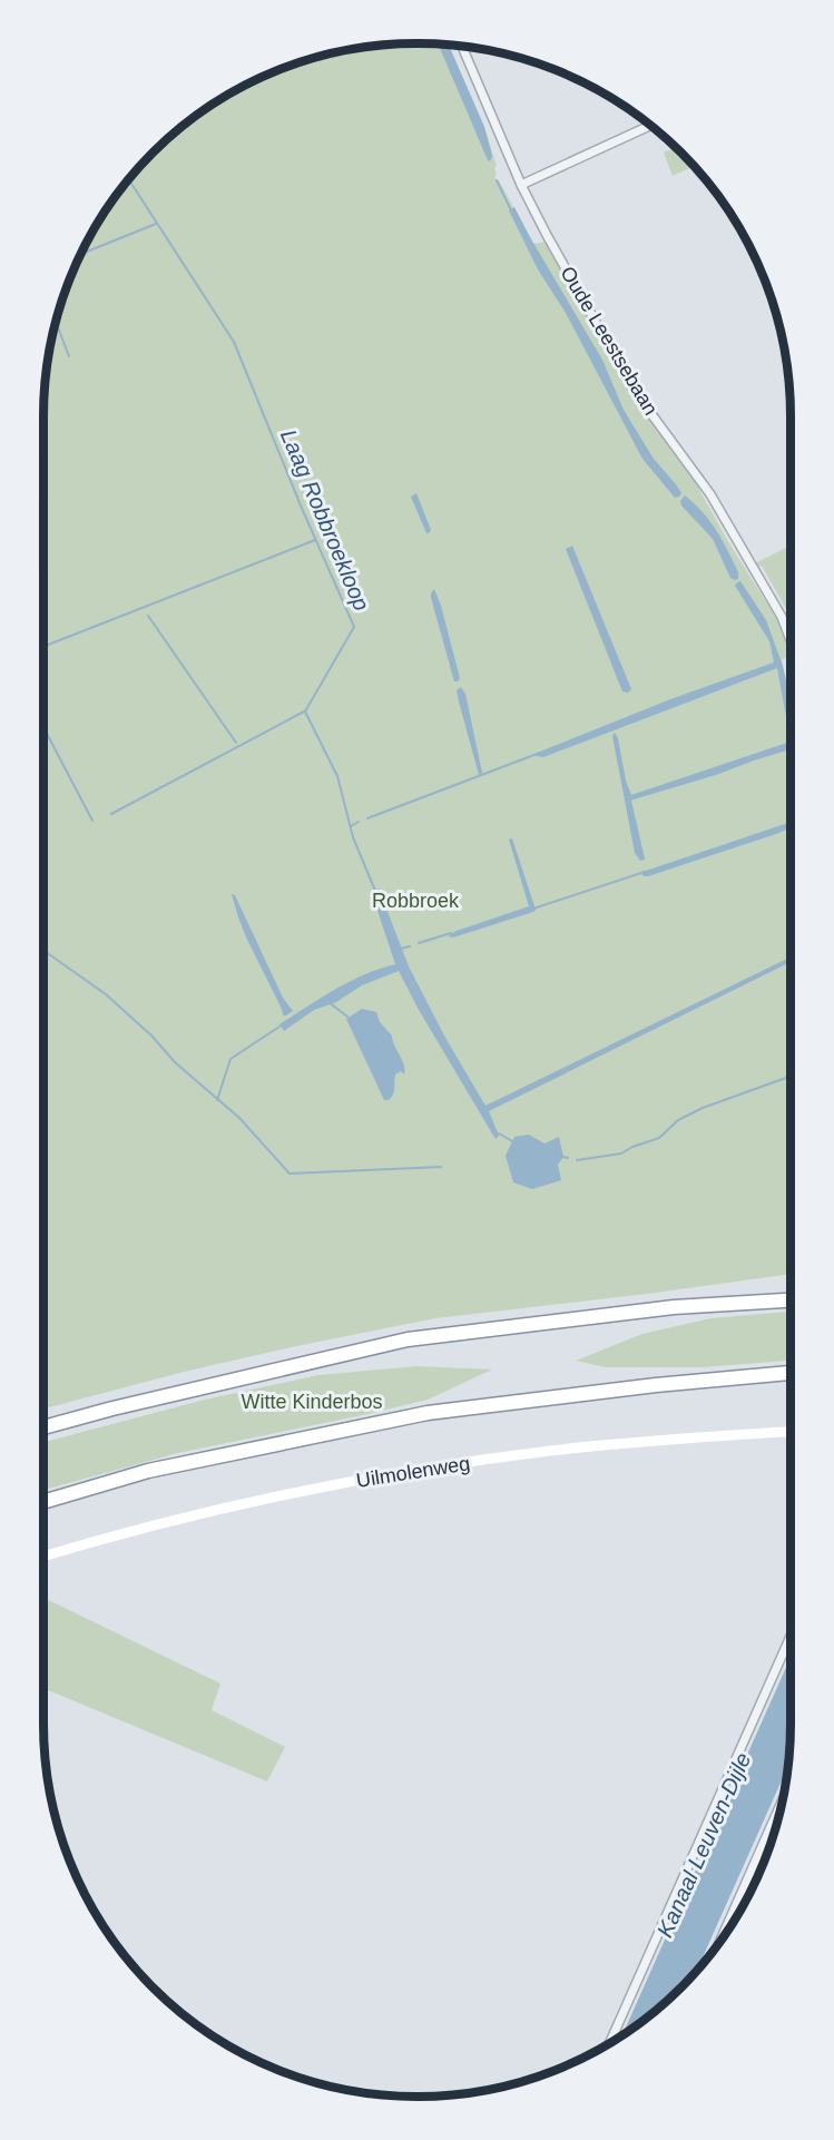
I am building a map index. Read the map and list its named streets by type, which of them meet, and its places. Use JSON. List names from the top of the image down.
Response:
{
  "streets": {
    "main road": ["Uilmolenweg"],
    "street": ["Oude Leestsebaan"]
  },
  "water": ["Laag Robbroekloop", "Kanaal Leuven-Dijle"],
  "parks": ["Robbroek", "Witte Kinderbos"]
}
